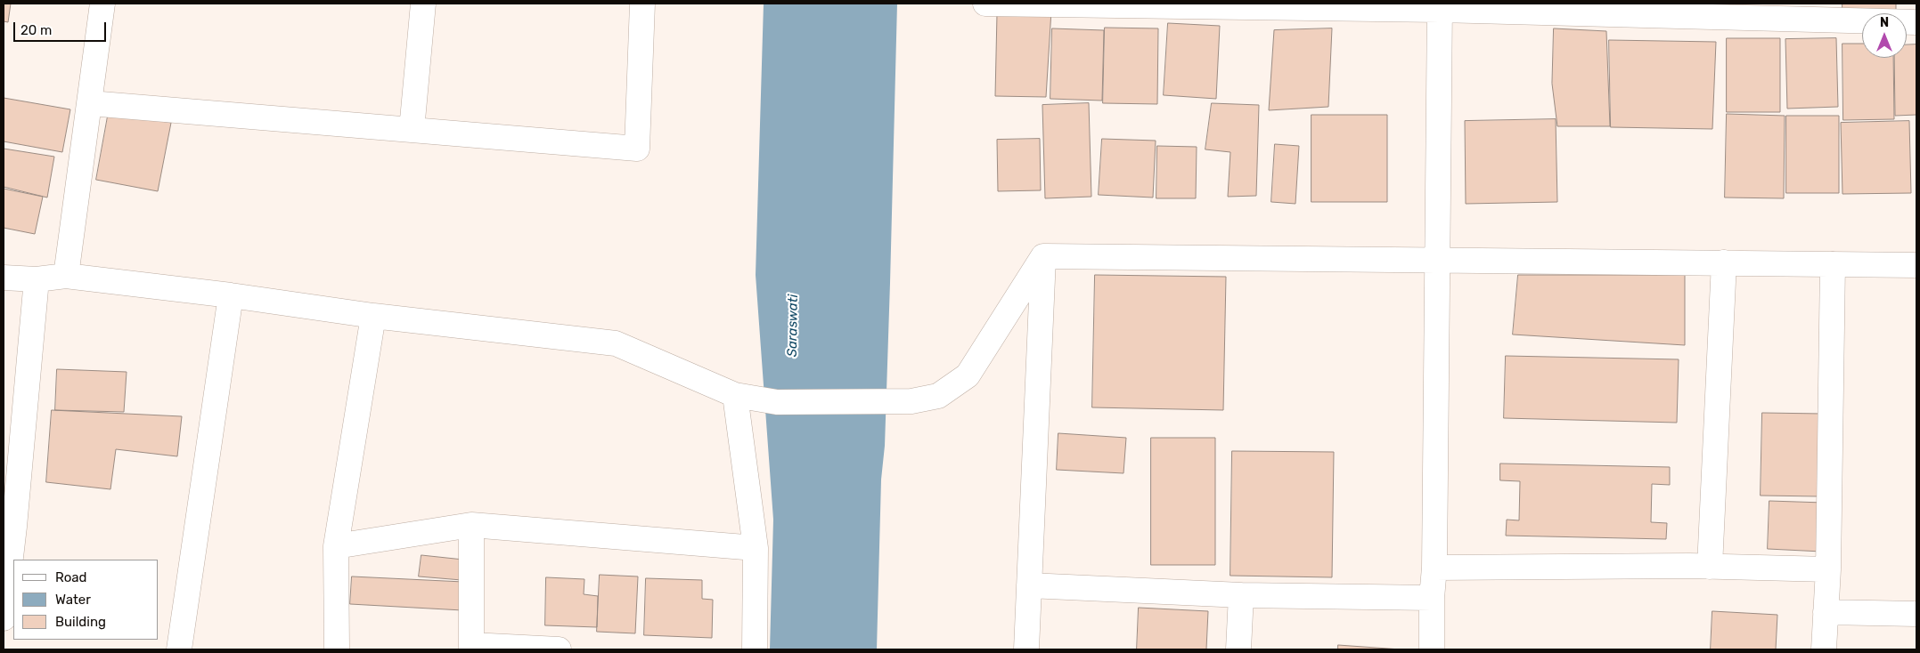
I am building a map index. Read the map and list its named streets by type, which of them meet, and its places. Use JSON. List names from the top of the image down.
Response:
{
  "water": ["Saraswati"],
  "legend": ["Road", "Water", "Building"],
  "scale_bar": "20 m",
  "north": "top"
}
